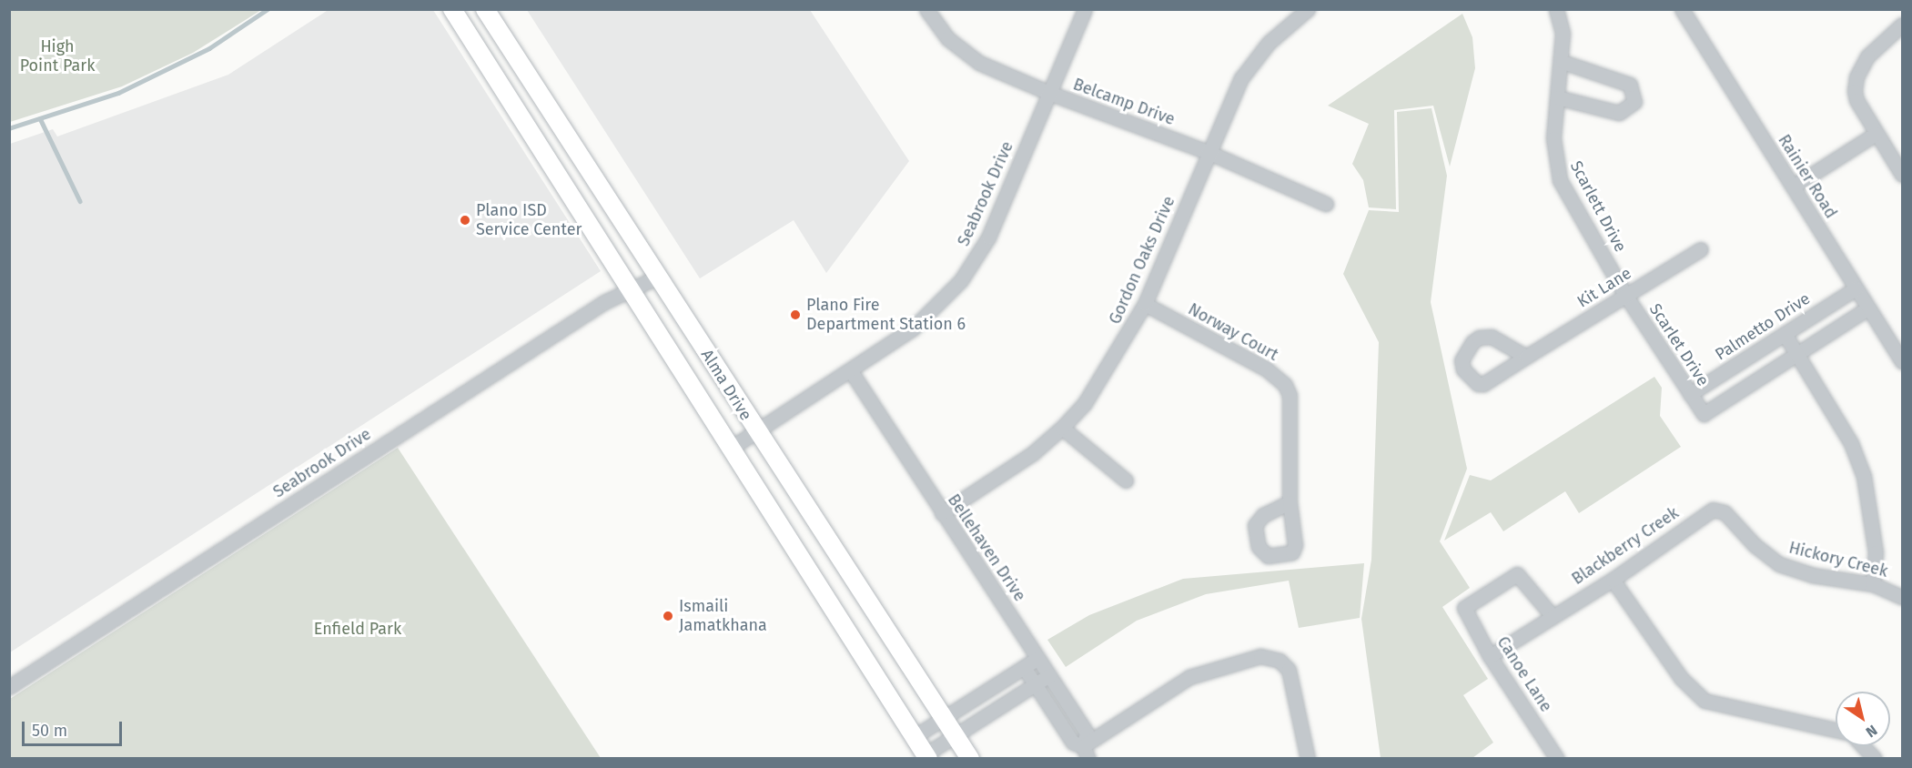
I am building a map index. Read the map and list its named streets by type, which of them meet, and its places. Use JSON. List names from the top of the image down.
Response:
{
  "streets": {
    "main road": ["Alma Drive"],
    "street": [
      "Belcamp Drive",
      "Rainier Road",
      "Seabrook Drive",
      "Scarlett Drive",
      "Gordon Oaks Drive",
      "Kit Lane",
      "Palmetto Drive",
      "Norway Court",
      "Scarlet Drive",
      "Blackberry Creek",
      "Bellehaven Drive",
      "Hickory Creek",
      "Canoe Lane"
    ]
  },
  "crossings": [
    ["Belcamp Drive", "Seabrook Drive"],
    ["Belcamp Drive", "Gordon Oaks Drive"],
    ["Rainier Road", "Palmetto Drive"],
    ["Seabrook Drive", "Alma Drive"],
    ["Seabrook Drive", "Bellehaven Drive"],
    ["Scarlett Drive", "Kit Lane"],
    ["Scarlett Drive", "Scarlet Drive"],
    ["Gordon Oaks Drive", "Norway Court"],
    ["Gordon Oaks Drive", "Bellehaven Drive"],
    ["Kit Lane", "Scarlet Drive"],
    ["Palmetto Drive", "Scarlet Drive"],
    ["Blackberry Creek", "Hickory Creek"],
    ["Blackberry Creek", "Canoe Lane"]
  ],
  "parks": ["High Point Park", "Enfield Park"],
  "places": ["Plano ISD Service Center", "Plano Fire Department Station 6", "Ismaili Jamatkhana"],
  "scale_bar": "50 m",
  "north": "bottom right"
}
